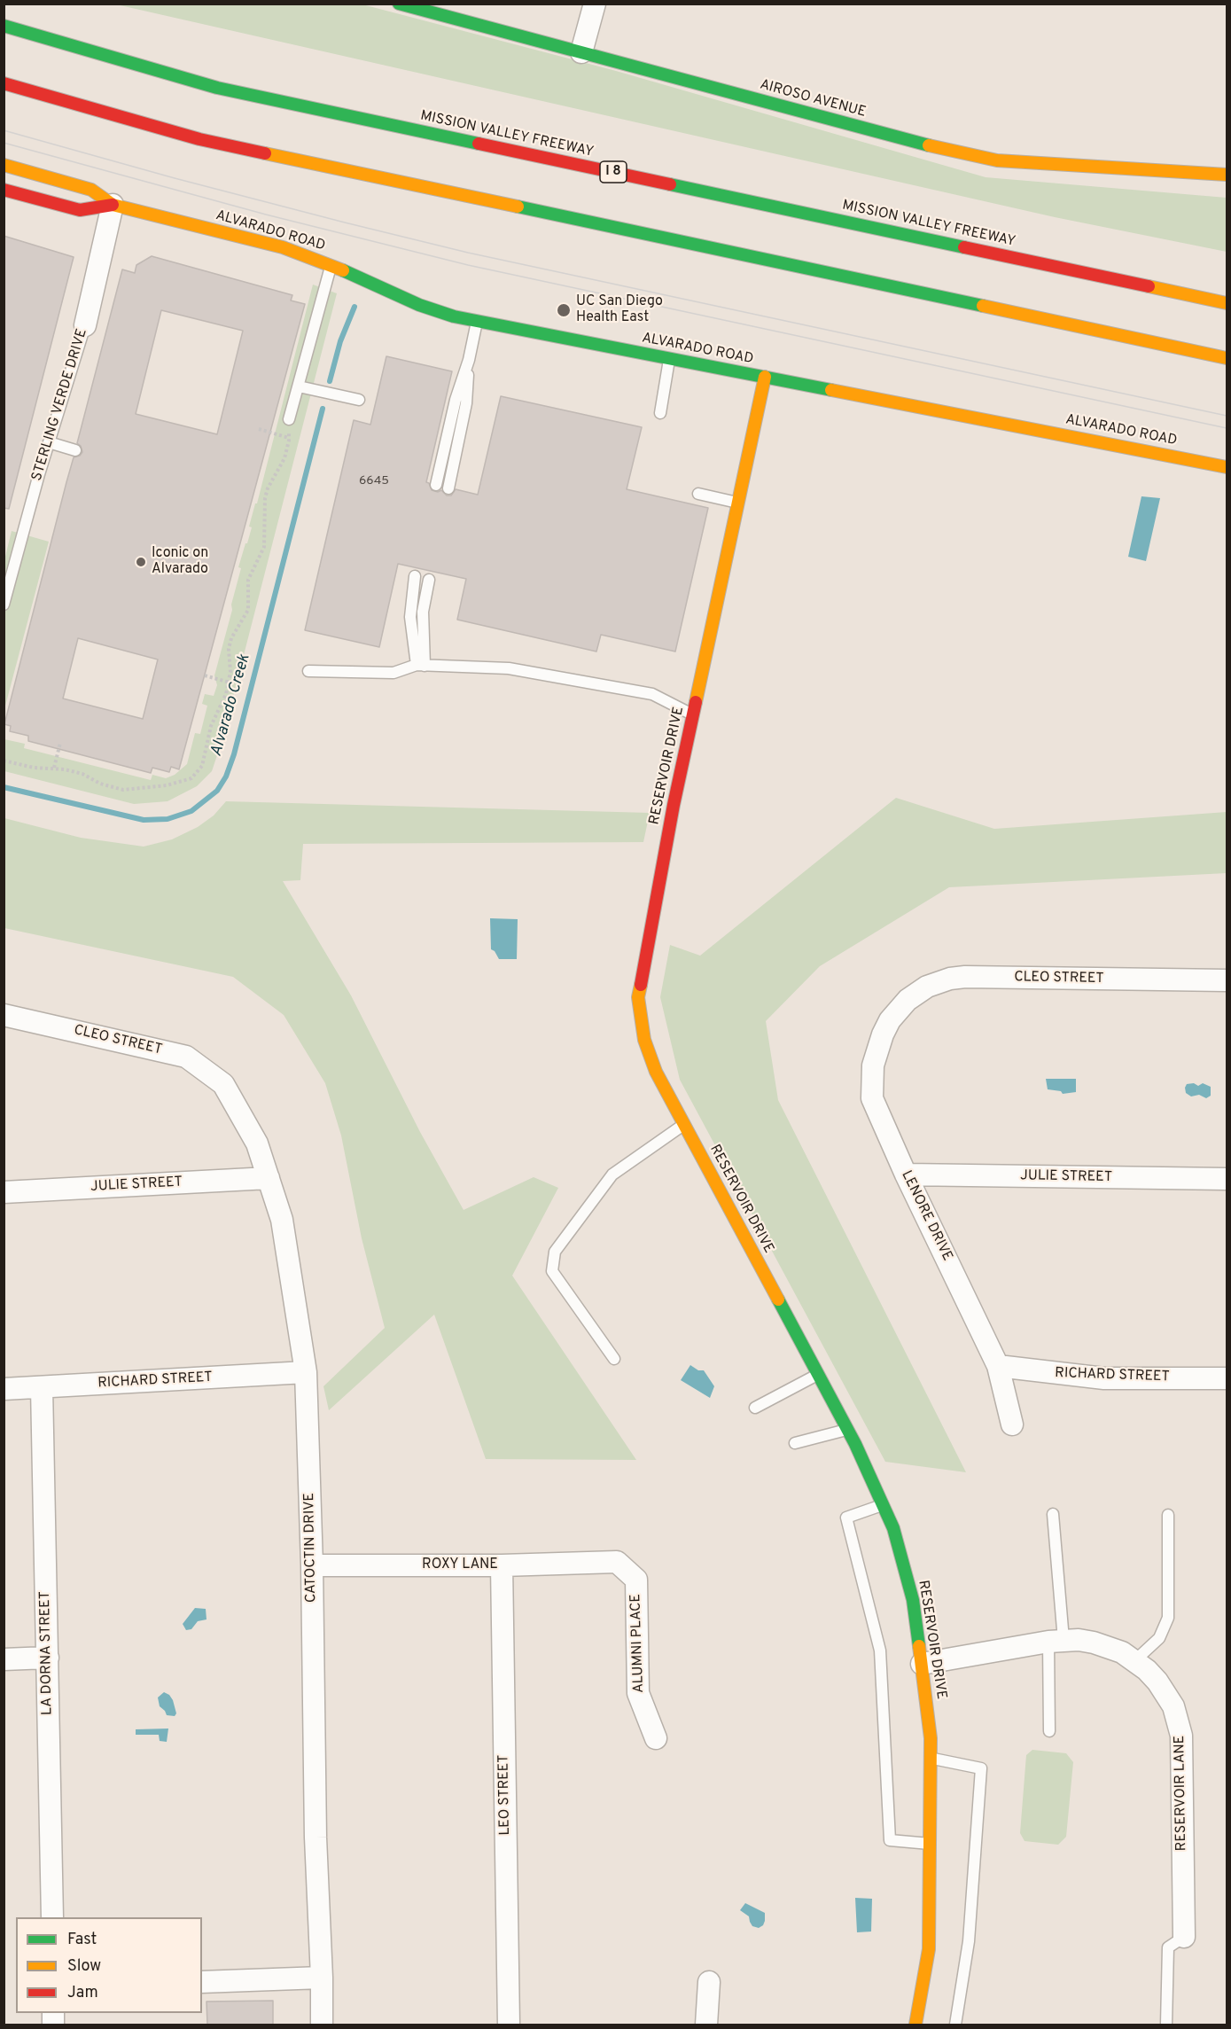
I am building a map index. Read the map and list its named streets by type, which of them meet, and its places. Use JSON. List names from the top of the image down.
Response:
{
  "streets": {
    "main road": [
      "AIROSO AVENUE",
      "MISSION VALLEY FREEWAY",
      "I 8",
      "ALVARADO ROAD",
      "RESERVOIR DRIVE"
    ],
    "street": [
      "STERLING VERDE DRIVE",
      "CLEO STREET",
      "JULIE STREET",
      "LENORE DRIVE",
      "RICHARD STREET",
      "CATOCTIN DRIVE",
      "ROXY LANE",
      "ALUMNI PLACE",
      "LA DORNA STREET",
      "RESERVOIR LANE",
      "LEO STREET"
    ]
  },
  "crossings": [
    ["ALVARADO ROAD", "STERLING VERDE DRIVE"],
    ["ALVARADO ROAD", "RESERVOIR DRIVE"],
    ["RESERVOIR DRIVE", "RESERVOIR LANE"],
    ["CLEO STREET", "LENORE DRIVE"],
    ["CLEO STREET", "CATOCTIN DRIVE"],
    ["JULIE STREET", "LENORE DRIVE"],
    ["JULIE STREET", "CATOCTIN DRIVE"],
    ["LENORE DRIVE", "RICHARD STREET"],
    ["RICHARD STREET", "CATOCTIN DRIVE"],
    ["RICHARD STREET", "LA DORNA STREET"],
    ["CATOCTIN DRIVE", "ROXY LANE"],
    ["ROXY LANE", "ALUMNI PLACE"],
    ["ROXY LANE", "LEO STREET"]
  ],
  "water": ["Alvarado Creek"],
  "places": ["UC San Diego Health East", "Iconic on Alvarado"],
  "house_numbers": ["6645"],
  "legend": ["Fast", "Slow", "Jam"]
}
